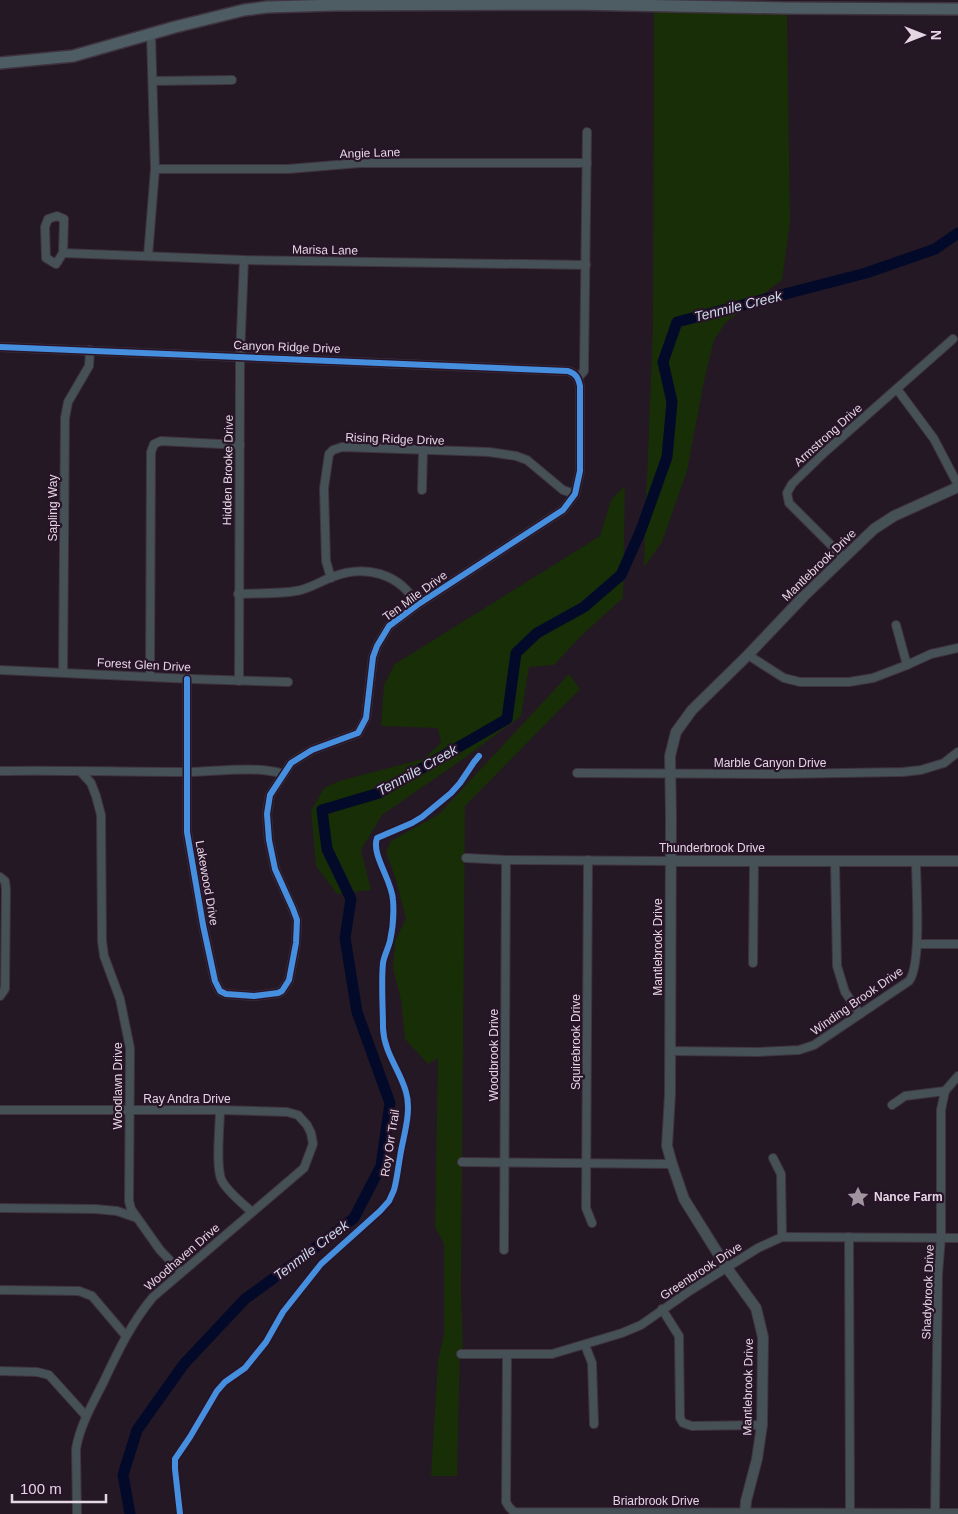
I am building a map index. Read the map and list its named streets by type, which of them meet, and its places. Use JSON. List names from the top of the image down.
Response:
{
  "streets": {
    "street": [
      "Angie Lane",
      "Marisa Lane",
      "Canyon Ridge Drive",
      "Armstrong Drive",
      "Rising Ridge Drive",
      "Hidden Brooke Drive",
      "Sapling Way",
      "Mantlebrook Drive",
      "Ten Mile Drive",
      "Forest Glen Drive",
      "Marble Canyon Drive",
      "Thunderbrook Drive",
      "Lakewood Drive",
      "Winding Brook Drive",
      "Squirebrook Drive",
      "Woodbrook Drive",
      "Woodlawn Drive",
      "Ray Andra Drive",
      "Woodhaven Drive",
      "Greenbrook Drive",
      "Shadybrook Drive",
      "Briarbrook Drive"
    ],
    "cycle path": ["Roy Orr Trail"]
  },
  "crossings": [
    ["Angie Lane", "Ten Mile Drive"],
    ["Marisa Lane", "Hidden Brooke Drive"],
    ["Marisa Lane", "Ten Mile Drive"],
    ["Canyon Ridge Drive", "Hidden Brooke Drive"],
    ["Canyon Ridge Drive", "Sapling Way"],
    ["Canyon Ridge Drive", "Ten Mile Drive"],
    ["Armstrong Drive", "Mantlebrook Drive"],
    ["Rising Ridge Drive", "Ten Mile Drive"],
    ["Hidden Brooke Drive", "Forest Glen Drive"],
    ["Sapling Way", "Forest Glen Drive"],
    ["Mantlebrook Drive", "Marble Canyon Drive"],
    ["Mantlebrook Drive", "Thunderbrook Drive"],
    ["Mantlebrook Drive", "Winding Brook Drive"],
    ["Mantlebrook Drive", "Greenbrook Drive"],
    ["Mantlebrook Drive", "Briarbrook Drive"],
    ["Ten Mile Drive", "Lakewood Drive"],
    ["Forest Glen Drive", "Lakewood Drive"],
    ["Thunderbrook Drive", "Winding Brook Drive"],
    ["Thunderbrook Drive", "Squirebrook Drive"],
    ["Thunderbrook Drive", "Woodbrook Drive"],
    ["Woodlawn Drive", "Ray Andra Drive"],
    ["Woodlawn Drive", "Woodhaven Drive"],
    ["Ray Andra Drive", "Woodhaven Drive"],
    ["Greenbrook Drive", "Shadybrook Drive"],
    ["Greenbrook Drive", "Briarbrook Drive"],
    ["Shadybrook Drive", "Briarbrook Drive"]
  ],
  "water": ["Tenmile Creek"],
  "places": {
    "place": ["Nance Farm"]
  },
  "scale_bar": "100 m",
  "north": "right"
}
